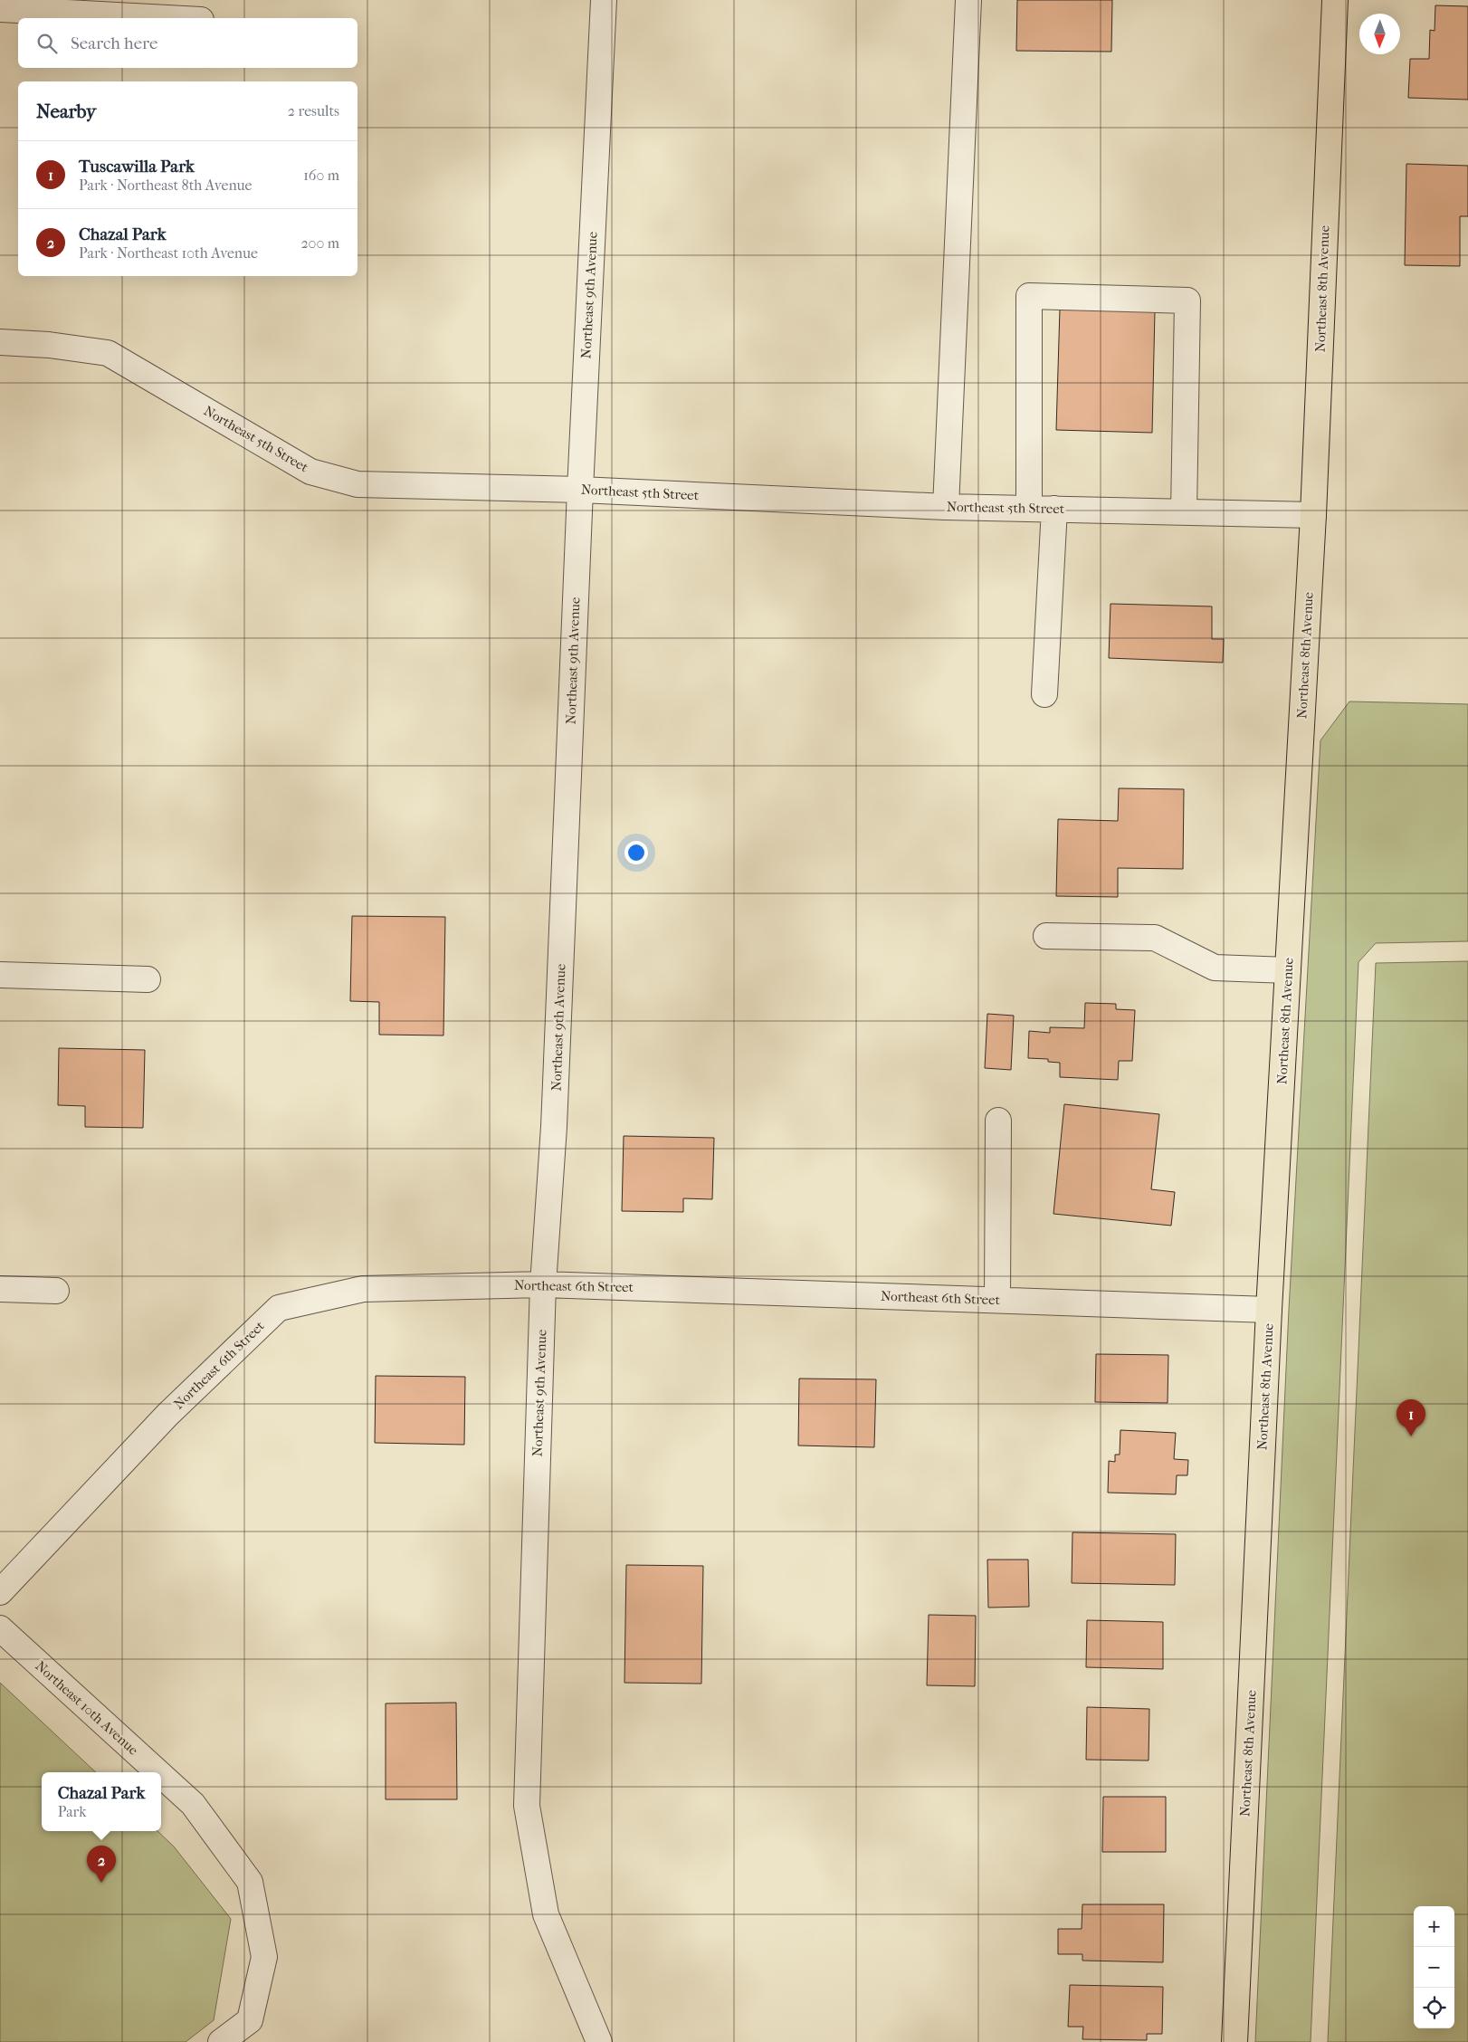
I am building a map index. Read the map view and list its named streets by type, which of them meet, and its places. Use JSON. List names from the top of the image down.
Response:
{
  "streets": {
    "main road": ["Northeast 8th Avenue"],
    "street": [
      "Northeast 9th Avenue",
      "Northeast 5th Street",
      "Northeast 6th Street",
      "Northeast 10th Avenue"
    ]
  },
  "crossings": [
    ["Northeast 8th Avenue", "Northeast 5th Street"],
    ["Northeast 8th Avenue", "Northeast 6th Street"],
    ["Northeast 9th Avenue", "Northeast 5th Street"],
    ["Northeast 9th Avenue", "Northeast 6th Street"]
  ],
  "north": "bottom",
  "page": {
    "search": "Search here",
    "heading": ["Nearby", "2 results"],
    "list": [
      {
        "mark": "1",
        "name": "Tuscawilla Park",
        "note": "Park · Northeast 8th Avenue",
        "value": "160 m"
      },
      {
        "mark": "2",
        "name": "Chazal Park",
        "note": "Park · Northeast 10th Avenue",
        "value": "200 m"
      }
    ],
    "pins": ["1", "2"],
    "popup": ["Chazal Park", "Park"],
    "map_buttons": ["+", "−"]
  }
}
